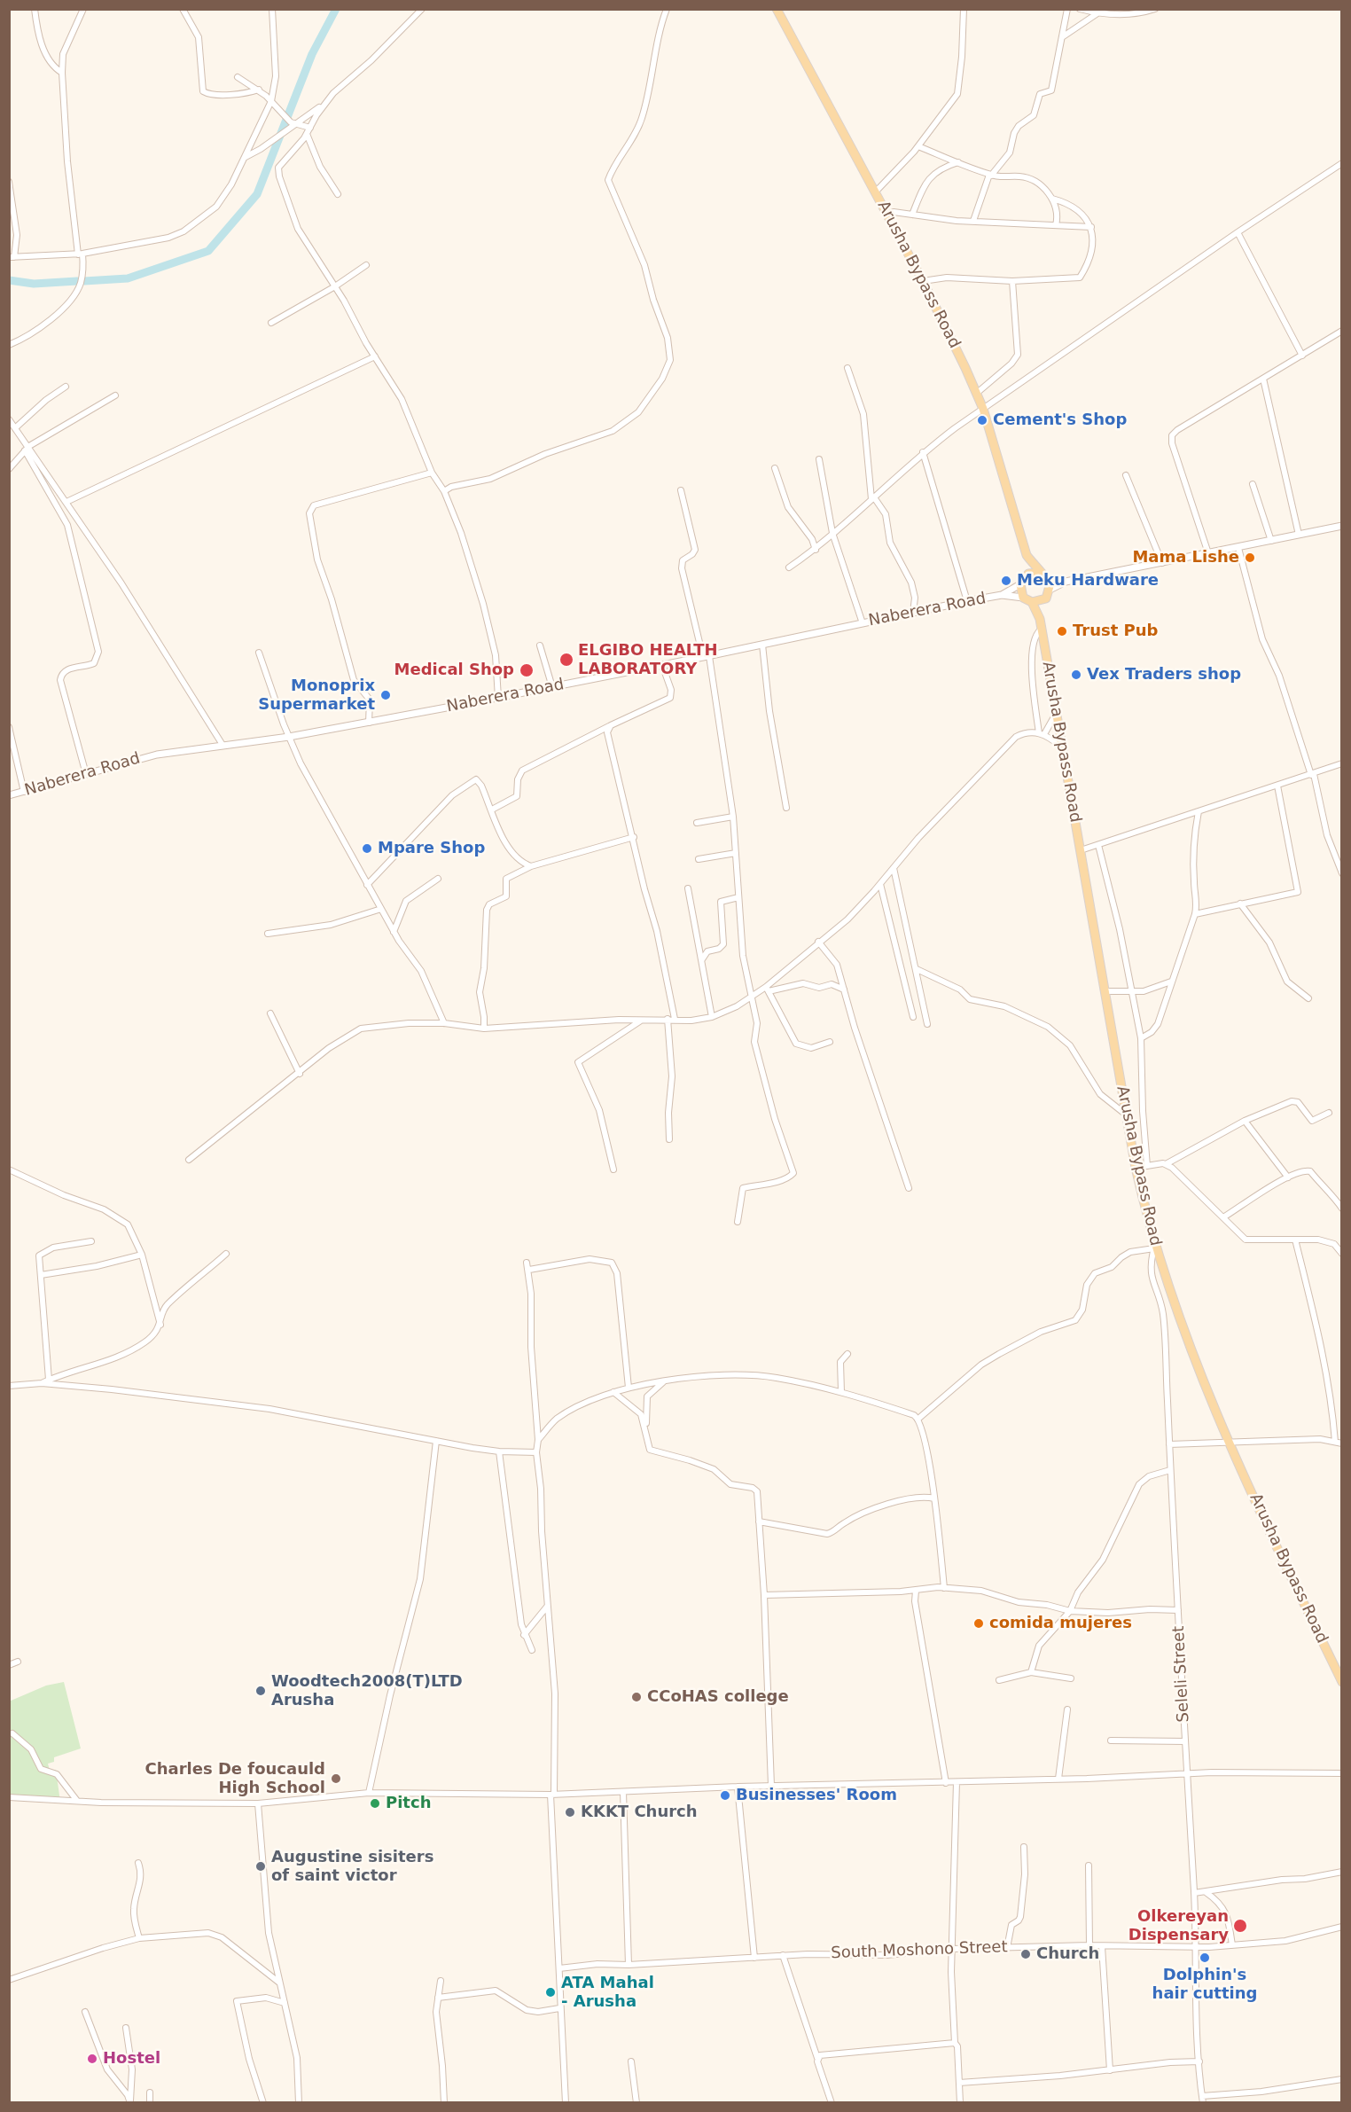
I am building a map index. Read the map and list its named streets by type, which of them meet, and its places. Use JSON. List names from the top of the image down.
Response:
{
  "streets": {
    "main road": ["Arusha Bypass Road"],
    "street": ["Naberera Road", "Seleli Street", "South Moshono Street"]
  },
  "crossings": [
    ["Arusha Bypass Road", "Naberera Road"],
    ["Arusha Bypass Road", "Seleli Street"],
    ["Seleli Street", "South Moshono Street"]
  ],
  "places": [
    "Cement's Shop",
    "Mama Lishe",
    "Meku Hardware",
    "Trust Pub",
    "ELGIBO HEALTH LABORATORY",
    "Medical Shop",
    "Vex Traders shop",
    "Monoprix Supermarket",
    "Mpare Shop",
    "comida mujeres",
    "Woodtech2008(T)LTD Arusha",
    "CCoHAS college",
    "Charles De foucauld High School",
    "Businesses' Room",
    "Pitch",
    "KKKT Church",
    "Augustine sisiters of saint victor",
    "Olkereyan Dispensary",
    "Church",
    "Dolphin's hair cutting",
    "ATA Mahal - Arusha",
    "Hostel"
  ]
}
